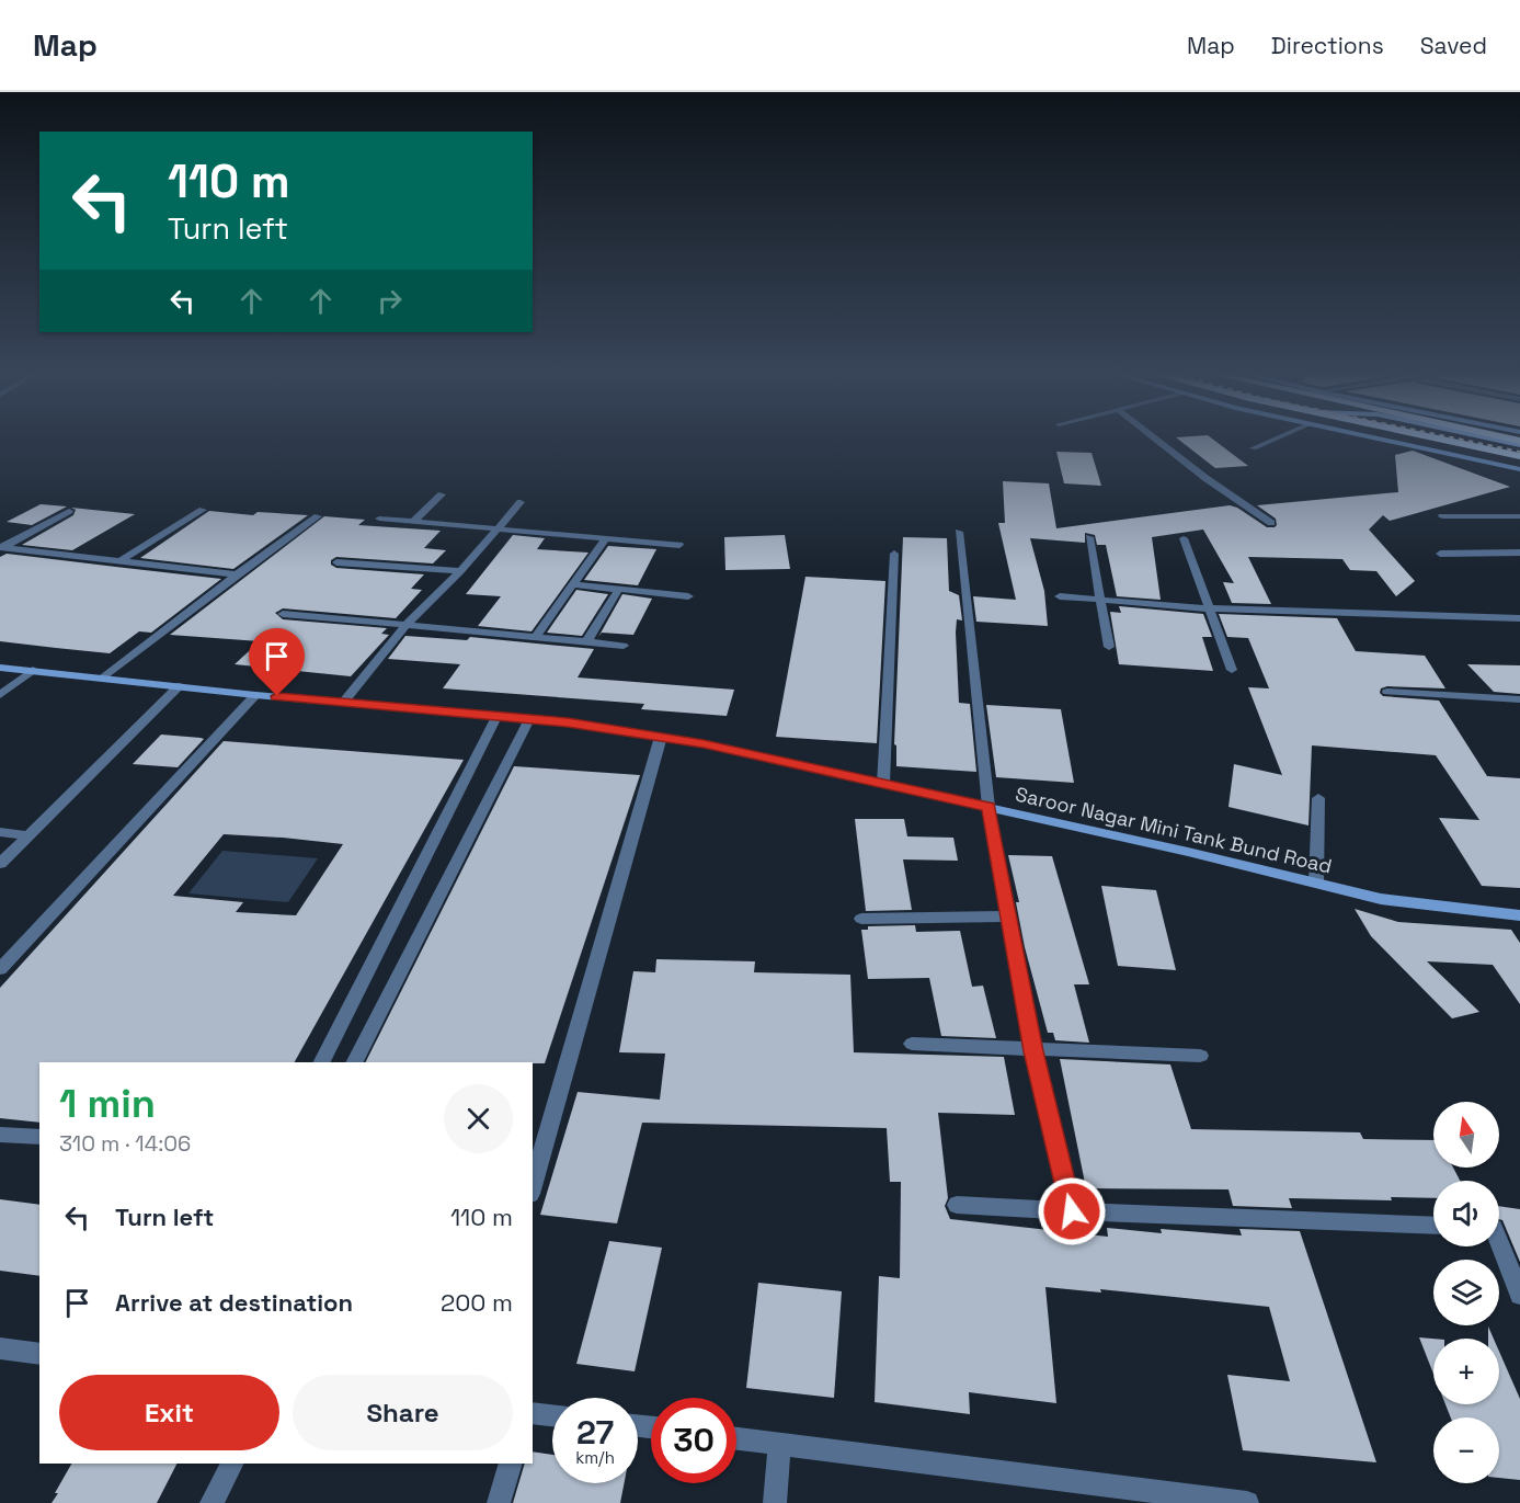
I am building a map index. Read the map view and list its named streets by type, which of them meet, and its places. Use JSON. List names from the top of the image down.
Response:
{
  "streets": {
    "main road": ["Saroor Nagar Mini Tank Bund Road"]
  },
  "north": "top",
  "page": {
    "header": "Map",
    "nav": ["Map", "Directions", "Saved"],
    "turn": ["110 m", "Turn left"],
    "heading": ["1 min", "310 m · 14:06"],
    "map_buttons": ["+", "−"],
    "list": [
      {
        "name": "Turn left",
        "value": "110 m"
      },
      {
        "name": "Arrive at destination",
        "value": "200 m"
      }
    ],
    "buttons": ["Exit", "Share"],
    "speed": "27 km/h",
    "limit": "30"
  }
}
